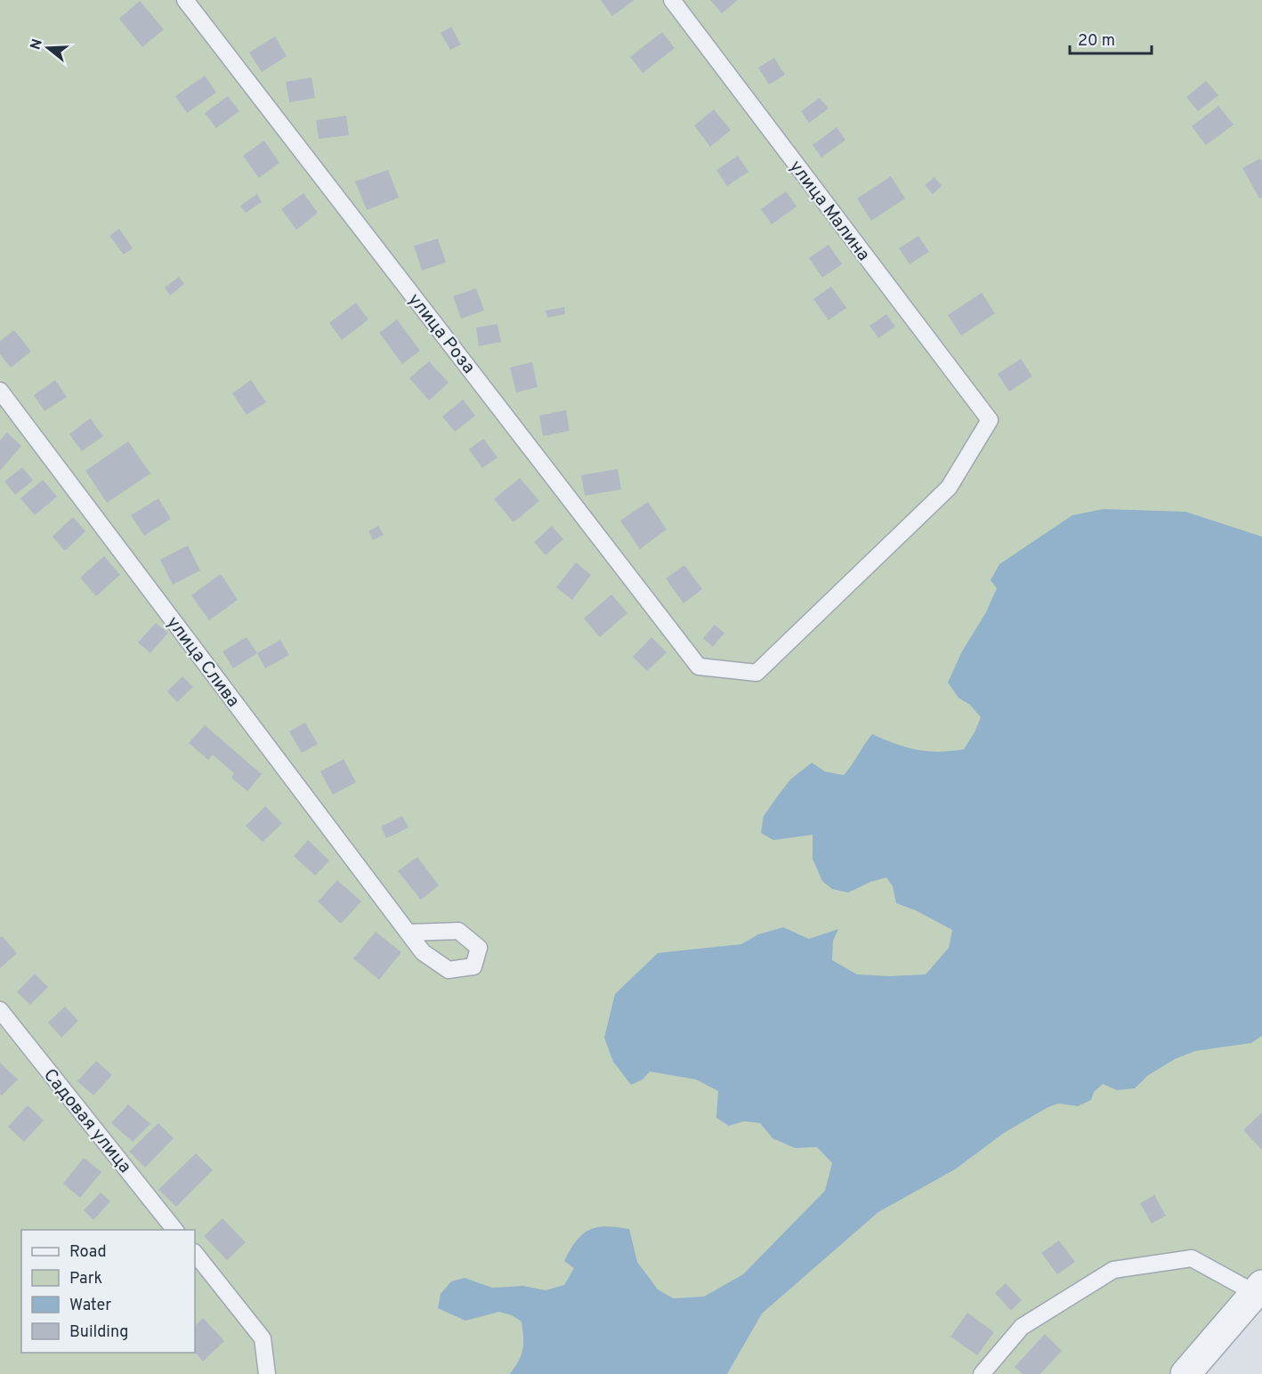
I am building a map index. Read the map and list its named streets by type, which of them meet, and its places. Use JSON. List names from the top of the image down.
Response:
{
  "streets": {
    "lane": [
      "улица Малина",
      "улица Роза",
      "улица Слива",
      "Садовая улица"
    ]
  },
  "crossings": [
    ["улица Малина", "улица Роза"]
  ],
  "legend": [
    "Road",
    "Park",
    "Water",
    "Building"
  ],
  "scale_bar": "20 m",
  "north": "left"
}
